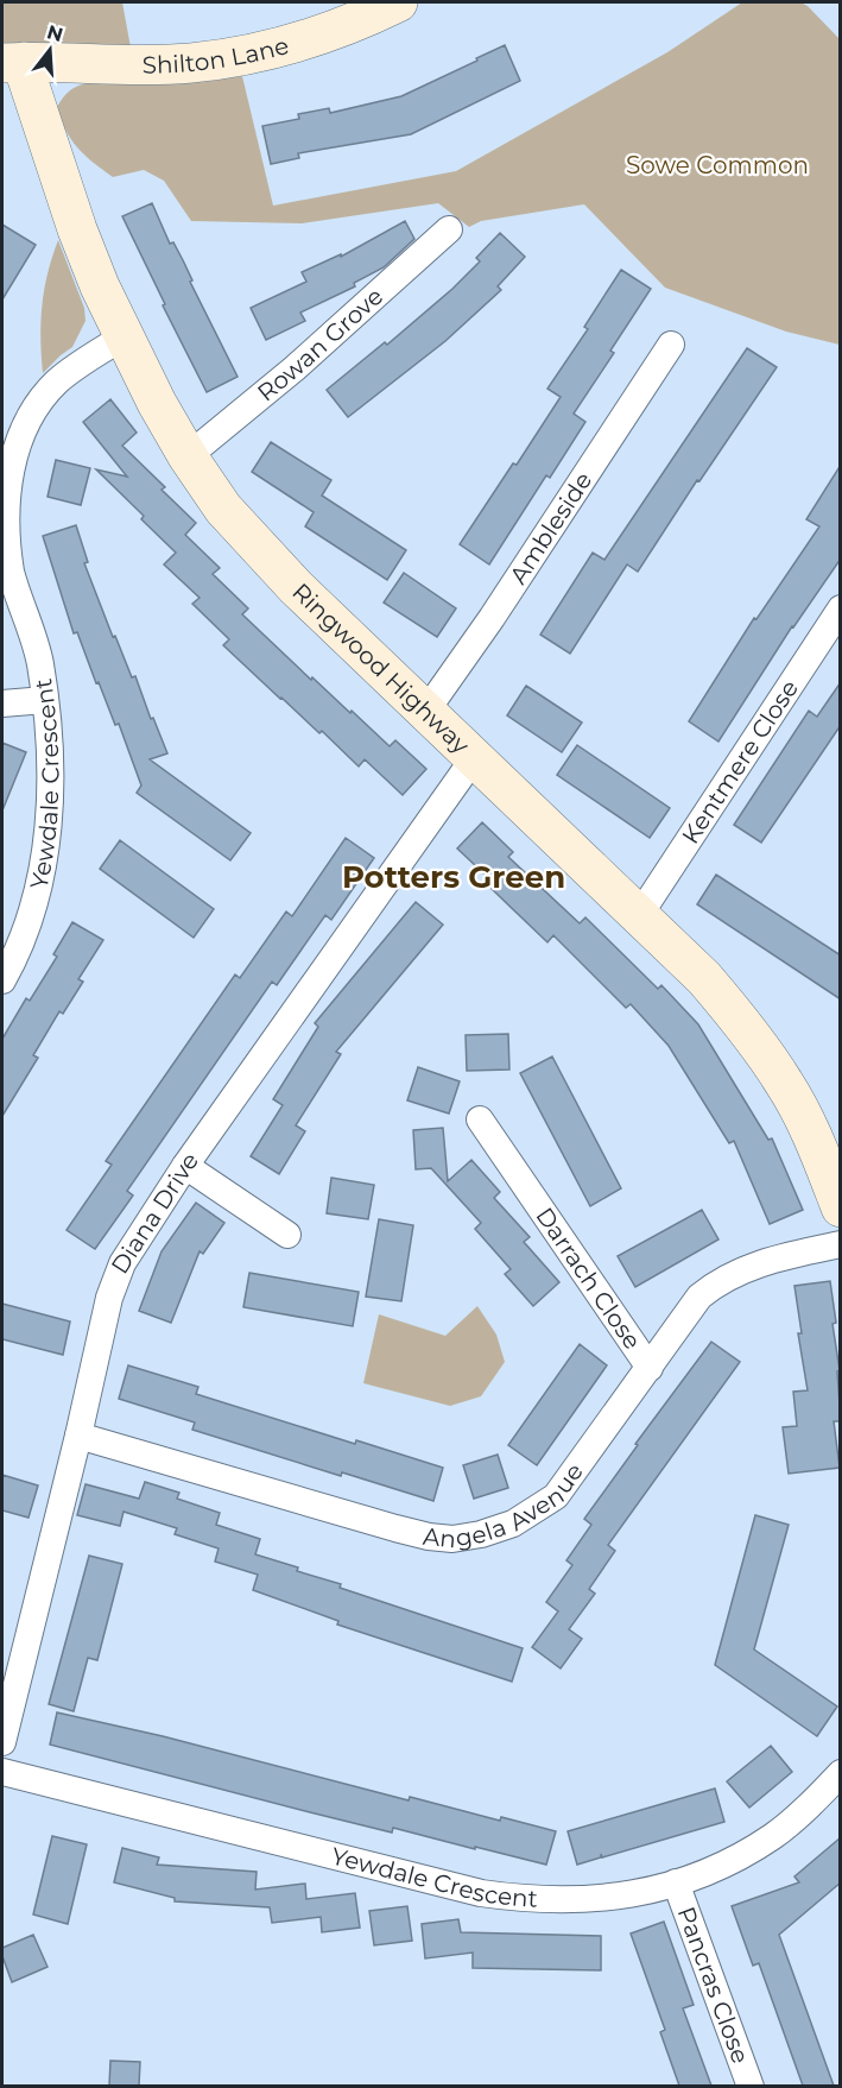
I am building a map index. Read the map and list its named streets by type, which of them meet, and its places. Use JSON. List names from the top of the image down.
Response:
{
  "streets": {
    "street": [
      "Shilton Lane",
      "Rowan Grove",
      "Ambleside",
      "Ringwood Highway",
      "Kentmere Close",
      "Yewdale Crescent",
      "Diana Drive",
      "Darrach Close",
      "Angela Avenue",
      "Pancras Close"
    ]
  },
  "crossings": [
    ["Shilton Lane", "Ringwood Highway"],
    ["Rowan Grove", "Ringwood Highway"],
    ["Ambleside", "Ringwood Highway"],
    ["Ringwood Highway", "Kentmere Close"],
    ["Ringwood Highway", "Yewdale Crescent"],
    ["Ringwood Highway", "Diana Drive"],
    ["Yewdale Crescent", "Pancras Close"],
    ["Diana Drive", "Angela Avenue"],
    ["Darrach Close", "Angela Avenue"]
  ],
  "districts": ["Potters Green"],
  "parks": ["Sowe Common"],
  "north": "top"
}
